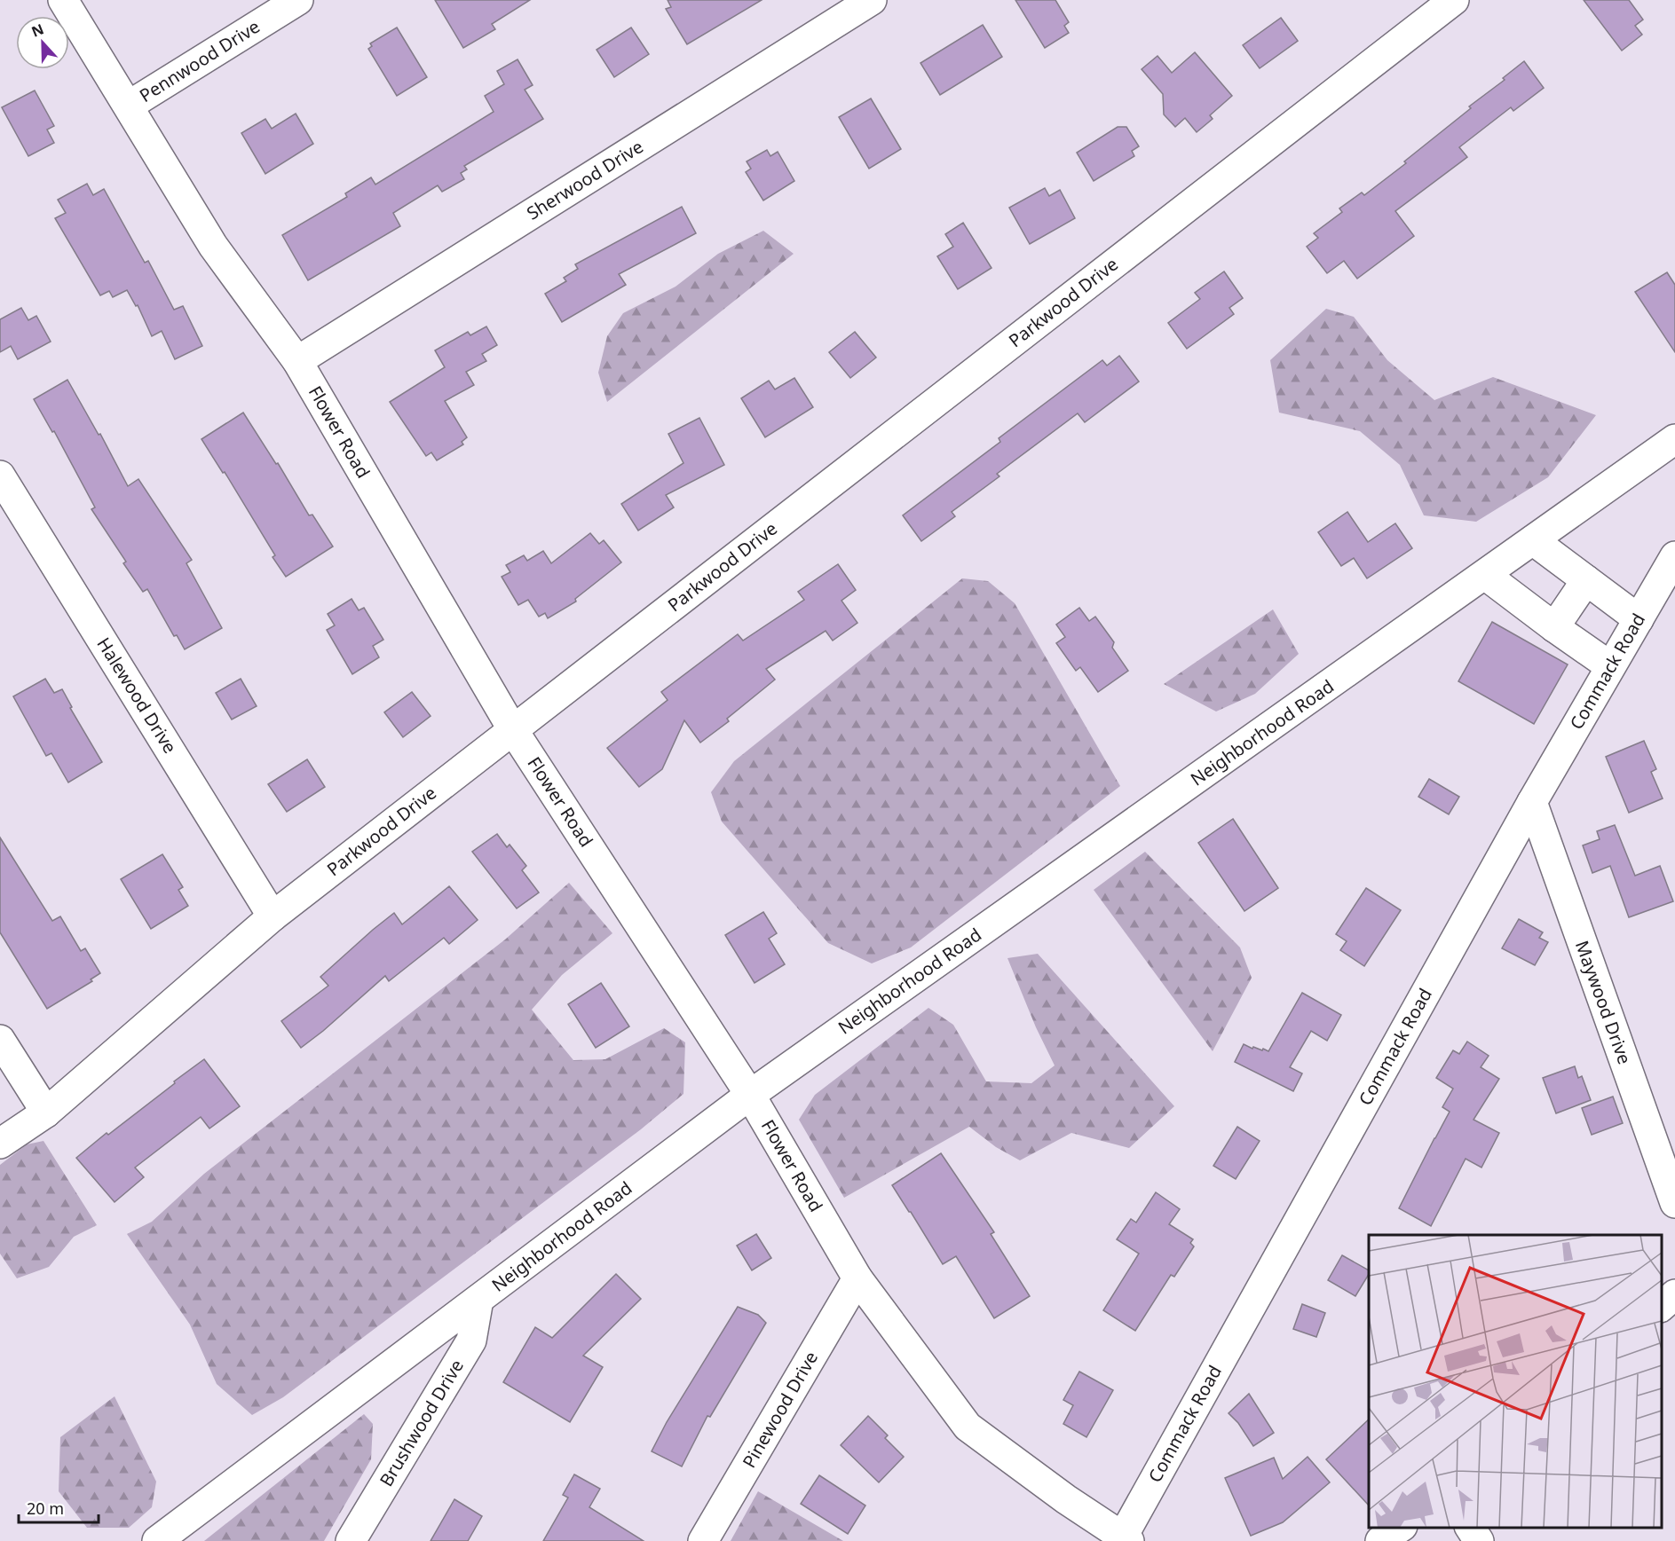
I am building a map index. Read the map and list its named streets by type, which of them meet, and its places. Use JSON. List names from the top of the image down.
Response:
{
  "streets": {
    "street": [
      "Pennwood Drive",
      "Sherwood Drive",
      "Parkwood Drive",
      "Flower Road",
      "Commack Road",
      "Halewood Drive",
      "Neighborhood Road",
      "Maywood Drive",
      "Pinewood Drive",
      "Brushwood Drive"
    ]
  },
  "crossings": [
    ["Pennwood Drive", "Flower Road"],
    ["Sherwood Drive", "Flower Road"],
    ["Parkwood Drive", "Flower Road"],
    ["Parkwood Drive", "Halewood Drive"],
    ["Flower Road", "Commack Road"],
    ["Flower Road", "Neighborhood Road"],
    ["Flower Road", "Pinewood Drive"],
    ["Commack Road", "Maywood Drive"],
    ["Neighborhood Road", "Brushwood Drive"]
  ],
  "scale_bar": "20 m",
  "north": "top"
}
